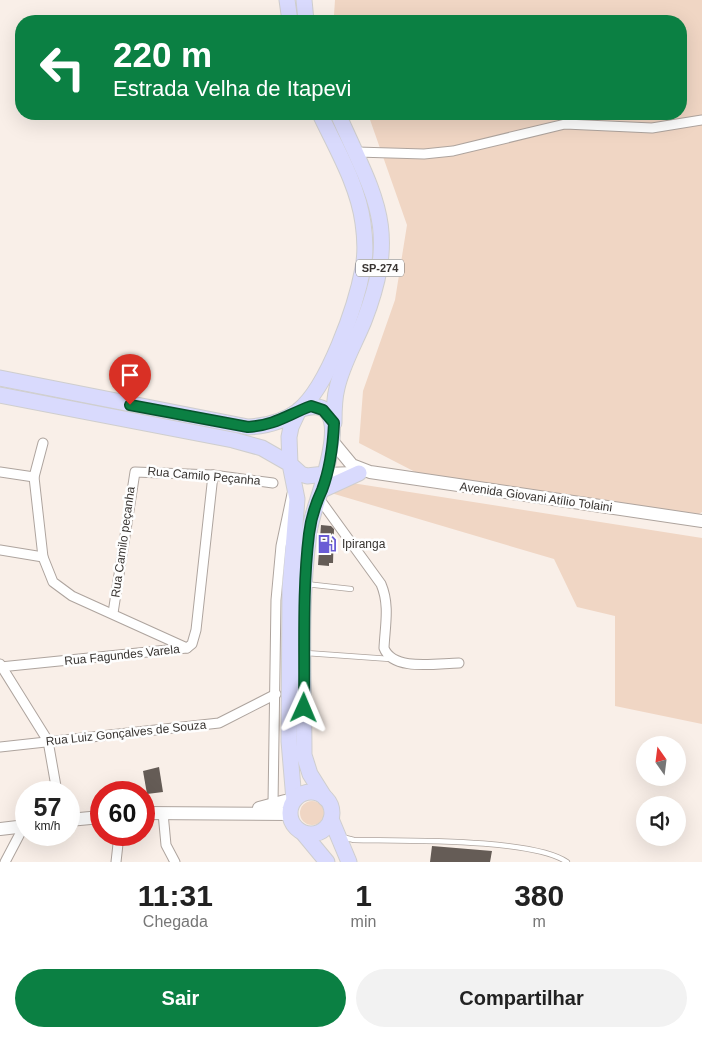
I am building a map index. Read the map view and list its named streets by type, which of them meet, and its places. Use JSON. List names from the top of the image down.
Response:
{
  "streets": {
    "main road": ["SP-274"],
    "street": [
      "Rua Camilo Peçanha",
      "Avenida Giovani Atílio Tolaini",
      "Rua Camilo peçanha",
      "Rua Fagundes Varela",
      "Rua Luiz Gonçalves de Souza"
    ]
  },
  "crossings": [
    ["Rua Camilo Peçanha", "Rua Camilo peçanha"],
    ["Rua Camilo Peçanha", "Rua Fagundes Varela"]
  ],
  "places": {
    "fuel station": ["Ipiranga"]
  },
  "north": "top",
  "page": {
    "turn": ["220 m", "Estrada Velha de Itapevi"],
    "speed": "57 km/h",
    "limit": "60",
    "eta": [
      "11:31",
      "Chegada",
      "1",
      "min",
      "380",
      "m"
    ],
    "buttons": ["Sair", "Compartilhar"]
  }
}
